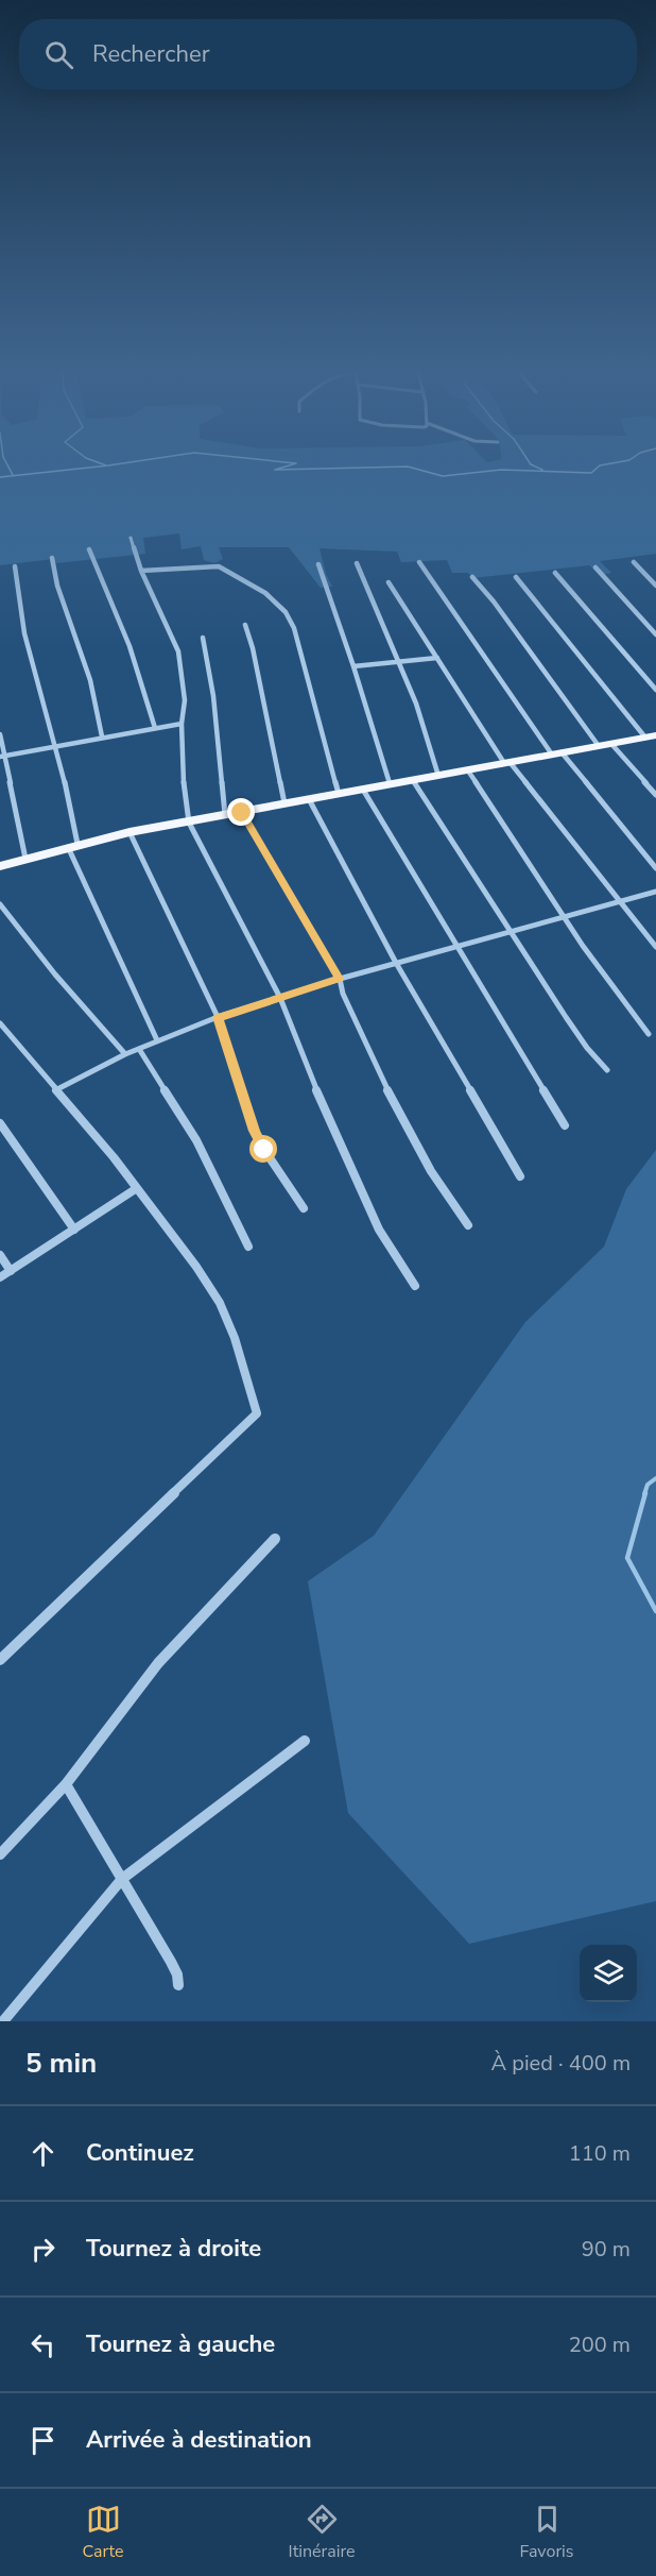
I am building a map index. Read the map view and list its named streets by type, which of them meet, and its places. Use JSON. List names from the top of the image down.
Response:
{
  "page": {
    "search": "Rechercher",
    "heading": ["5 min", "À pied · 400 m"],
    "list": [
      ["Continuez", "110 m"],
      ["Tournez à droite", "90 m"],
      ["Tournez à gauche", "200 m"],
      "Arrivée à destination"
    ],
    "nav": ["Carte", "Itinéraire", "Favoris"]
  }
}
